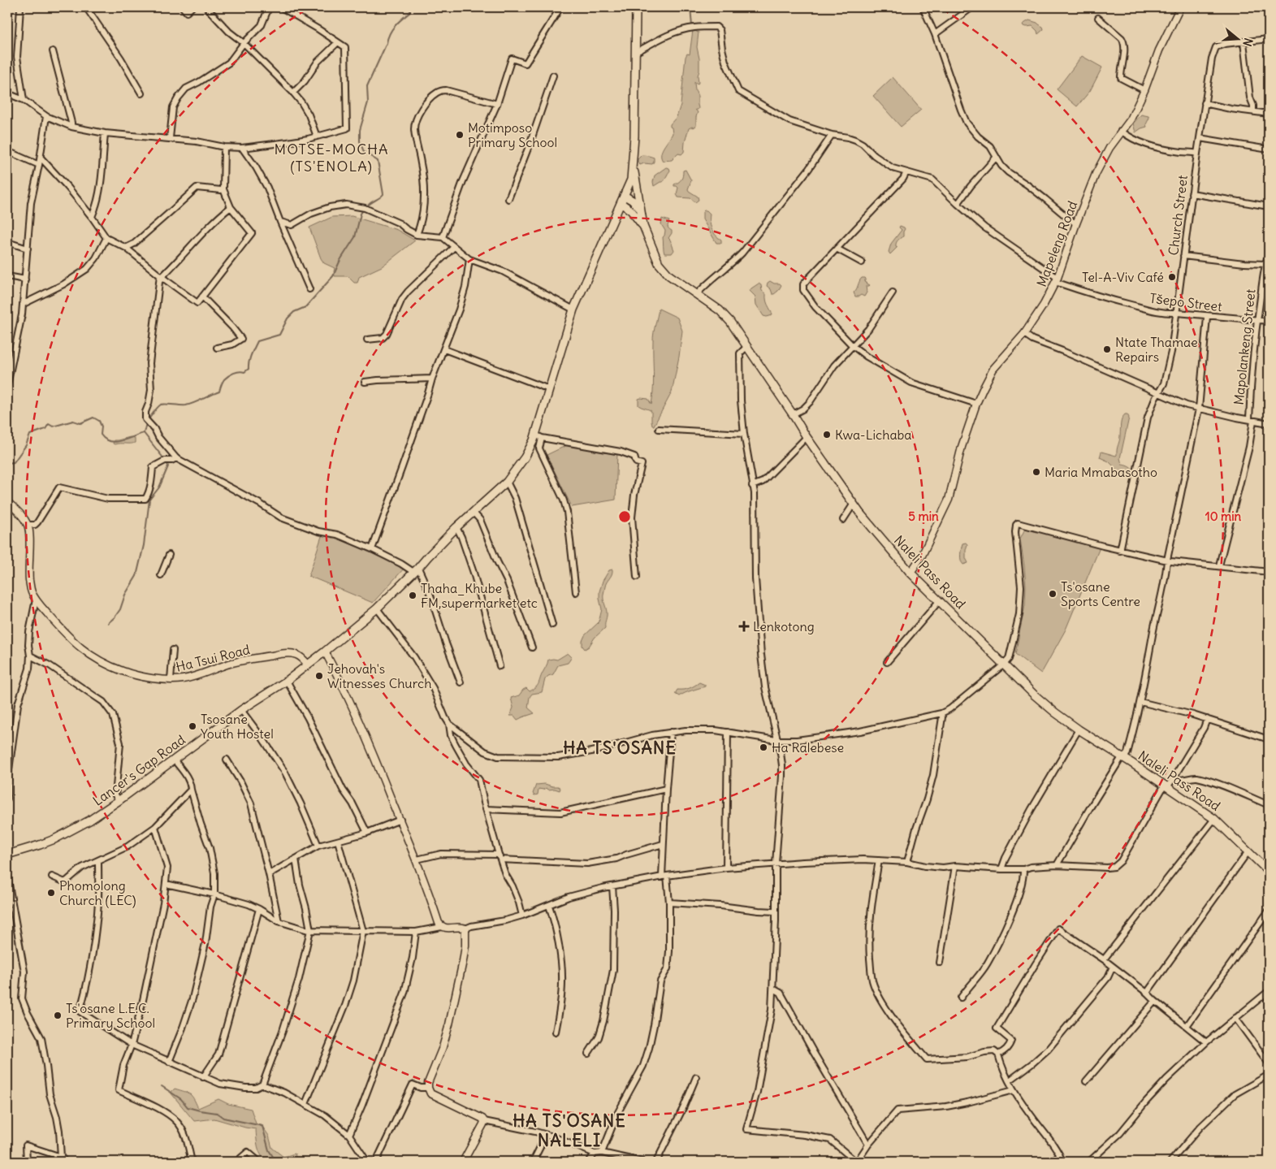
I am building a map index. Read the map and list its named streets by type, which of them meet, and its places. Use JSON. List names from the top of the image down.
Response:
{
  "streets": {
    "main road": ["Naleli Pass Road", "Lancer's Gap Road"],
    "street": [
      "Church Street",
      "Mapeleng Road",
      "Tšepo Street",
      "Mapolankeng Street",
      "Ha Tsui Road"
    ]
  },
  "crossings": [
    ["Church Street", "Tšepo Street"],
    ["Mapeleng Road", "Tšepo Street"],
    ["Mapeleng Road", "Naleli Pass Road"],
    ["Tšepo Street", "Mapolankeng Street"],
    ["Ha Tsui Road", "Lancer's Gap Road"]
  ],
  "districts": ["MOTSE-MOCHA (TS'ENOLA)", "HA TS'OSANE", "HA TS'OSANE NALELI"],
  "places": {
    "other": [
      "Motimposo Primary School",
      "Tel-A-Viv Café",
      "Ntate Thamae Repairs",
      "Kwa-Lichaba",
      "Maria Mmabasotho",
      "Ts'osane Sports Centre",
      "Thaha_Khube FM,supermarket etc",
      "Jehovah's Witnesses Church",
      "Tsosane Youth Hostel",
      "Ha Ralebese",
      "Phomolong Church (LEC)",
      "Ts'osane L.E.C. Primary School"
    ],
    "health": ["Lenkotong"]
  },
  "north": "right",
  "rings": ["5 min", "10 min"]
}
